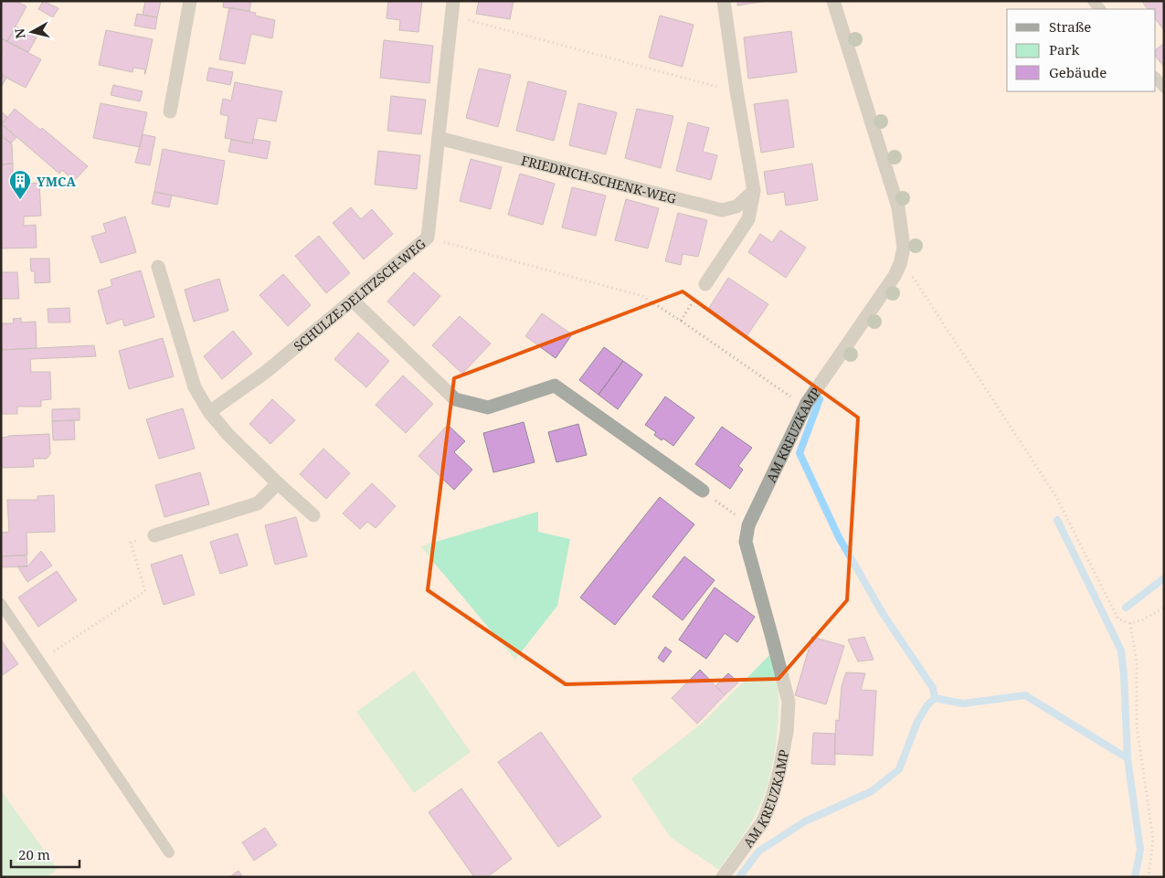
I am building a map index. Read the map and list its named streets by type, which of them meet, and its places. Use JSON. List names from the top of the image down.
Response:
{
  "streets": {
    "street": ["FRIEDRICH-SCHENK-WEG", "SCHULZE-DELITZSCH-WEG", "AM KREUZKAMP"]
  },
  "crossings": [
    ["FRIEDRICH-SCHENK-WEG", "SCHULZE-DELITZSCH-WEG"]
  ],
  "places": {
    "building": ["YMCA"]
  },
  "legend": ["Straße", "Park", "Gebäude"],
  "scale_bar": "20 m",
  "north": "left"
}
